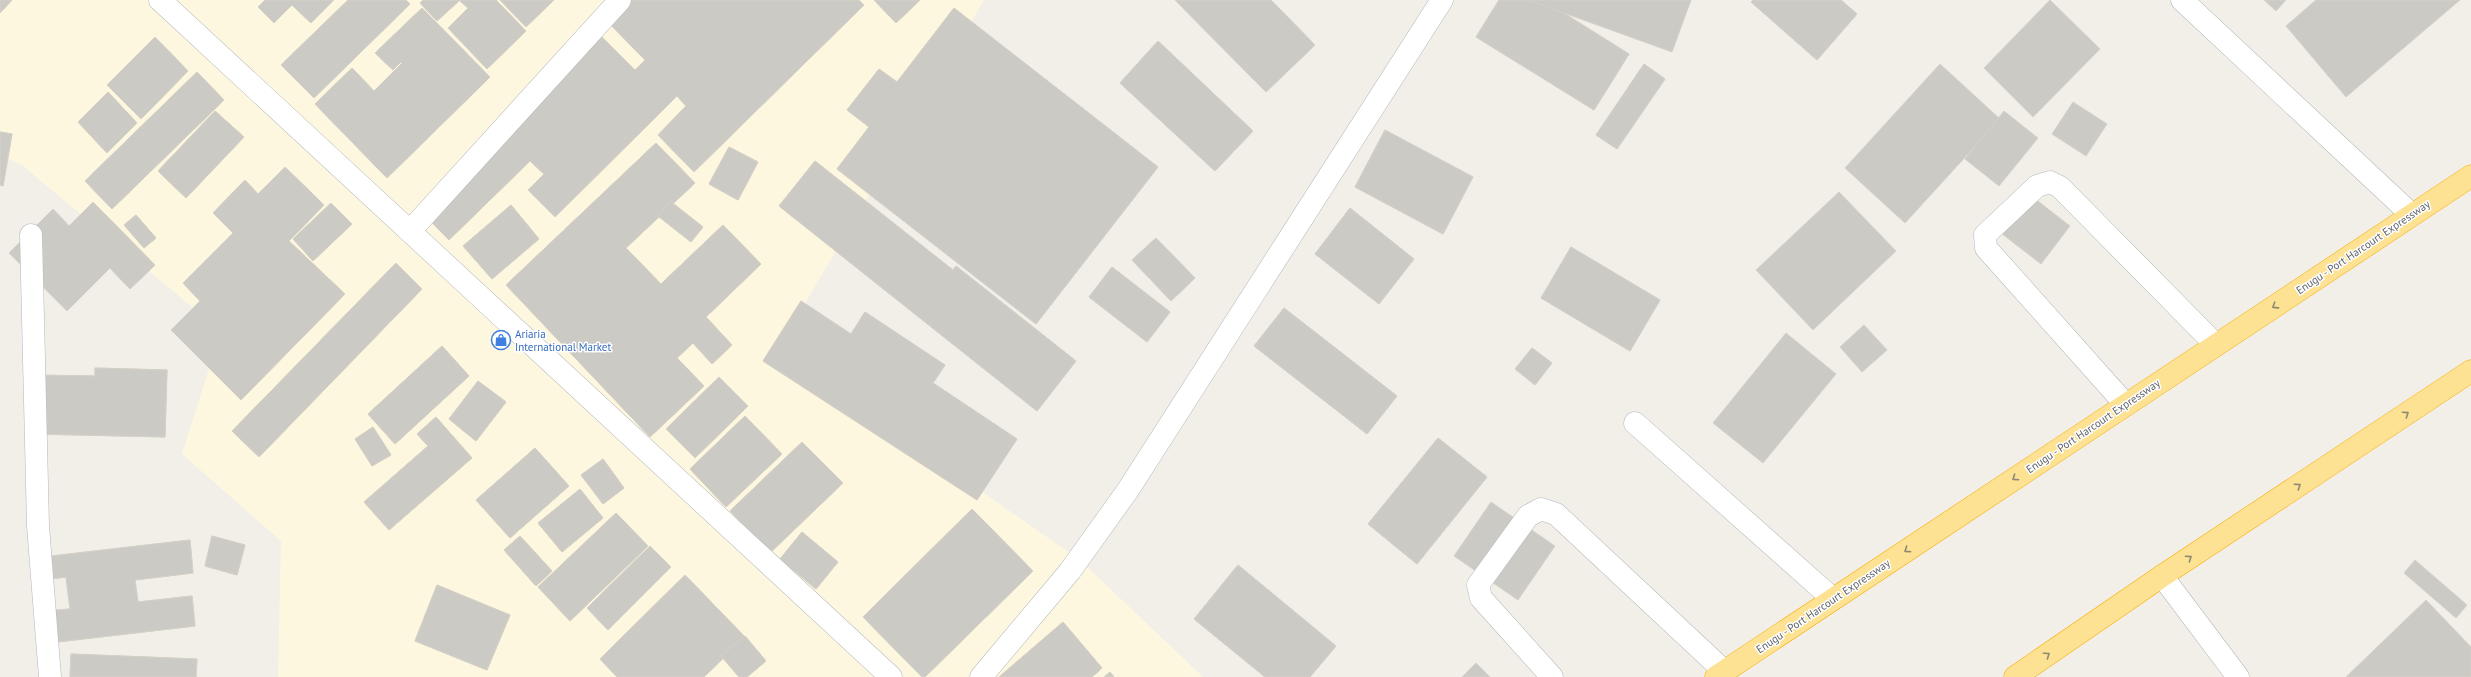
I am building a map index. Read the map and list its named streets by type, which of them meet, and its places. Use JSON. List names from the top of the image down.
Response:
{
  "streets": {
    "highway": ["Enugu - Port Harcourt Expressway"]
  },
  "places": {
    "shop": ["Ariaria International Market"]
  }
}
